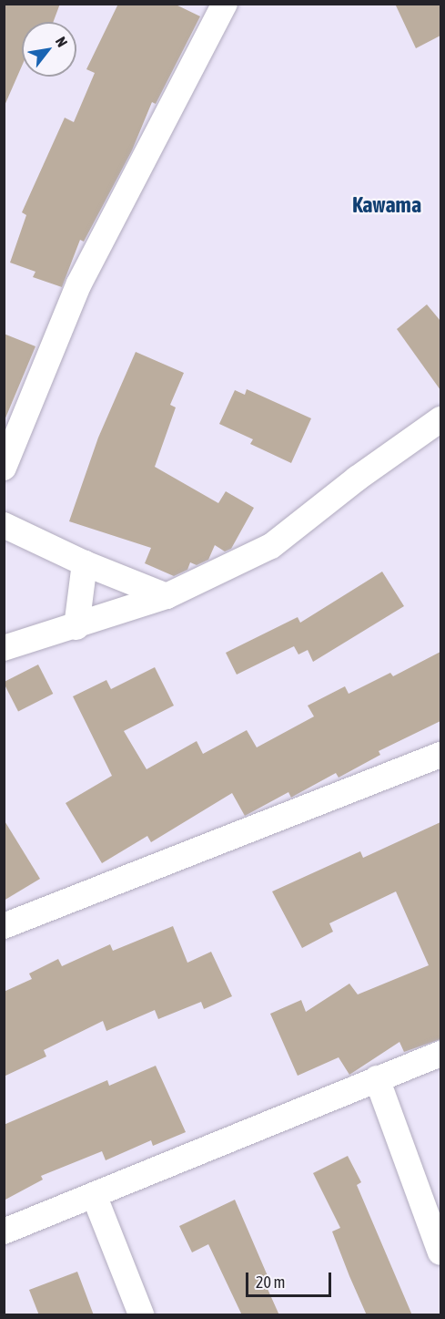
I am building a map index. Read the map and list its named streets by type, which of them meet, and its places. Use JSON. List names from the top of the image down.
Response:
{
  "districts": ["Kawama"],
  "scale_bar": "20 m",
  "north": "top right"
}
